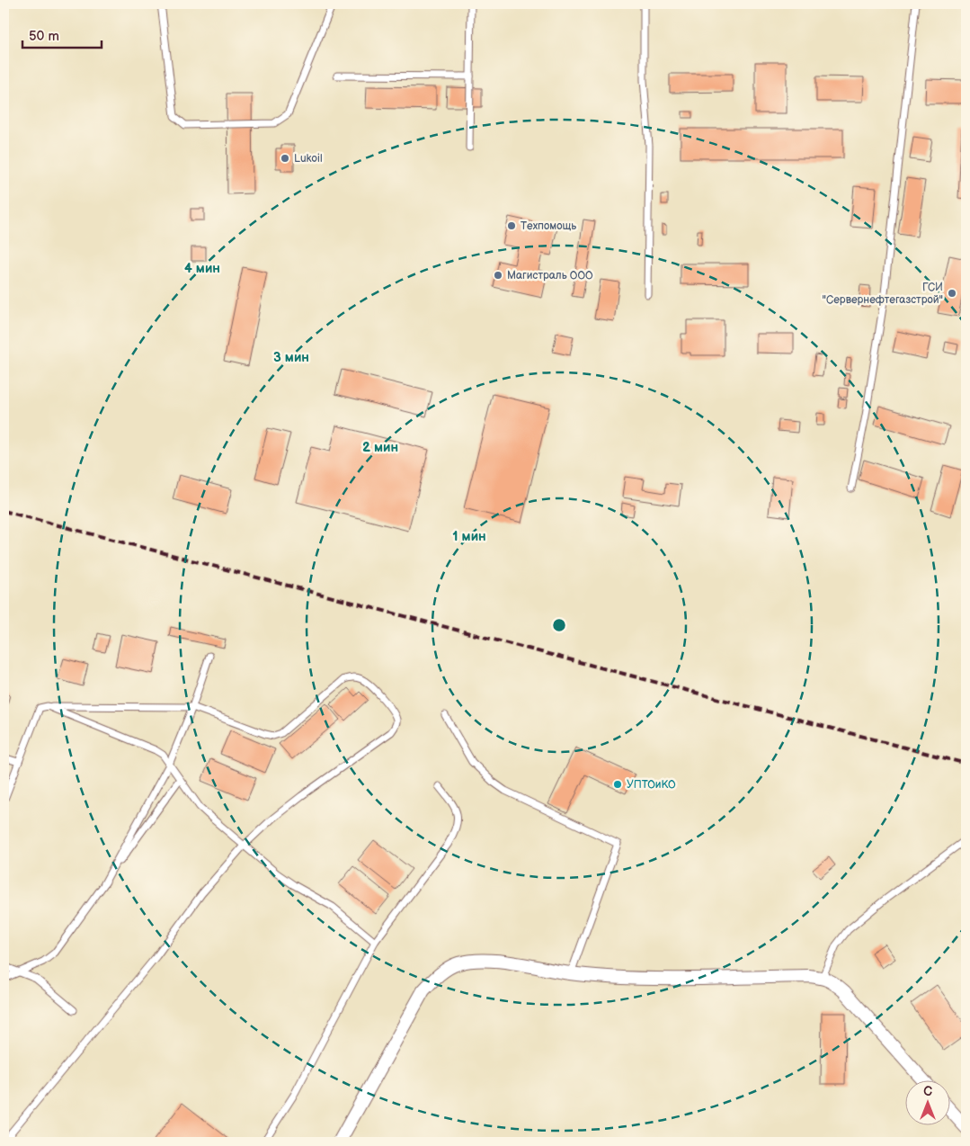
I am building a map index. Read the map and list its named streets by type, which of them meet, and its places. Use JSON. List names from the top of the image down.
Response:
{
  "places": [
    "Lukoil",
    "Техпомощь",
    "Магистраль ООО",
    "ГСИ \"Сервернефтегазстрой\"",
    "УПТОиКО"
  ],
  "scale_bar": "50 m",
  "north": "top",
  "rings": [
    "4 мин",
    "3 мин",
    "2 мин",
    "1 мин"
  ]
}
